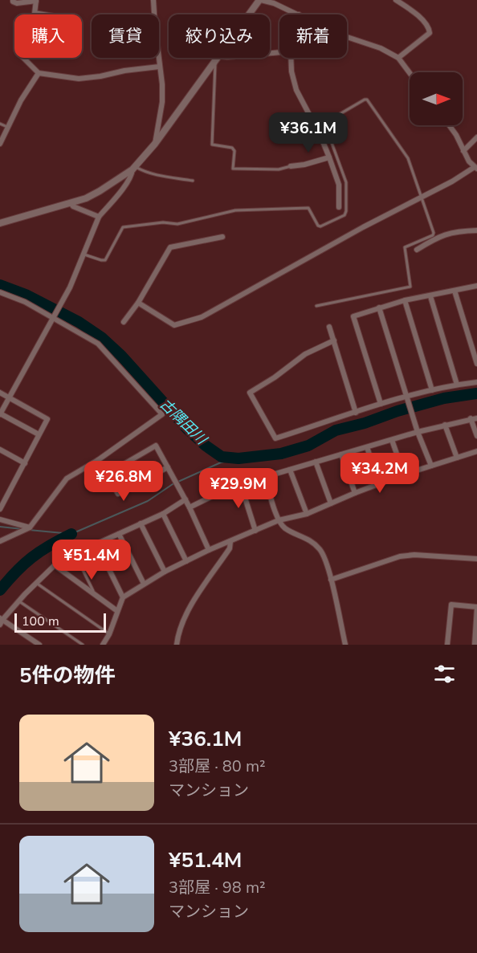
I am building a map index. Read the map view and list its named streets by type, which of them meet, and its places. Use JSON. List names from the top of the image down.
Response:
{
  "water": ["古隅田川"],
  "scale_bar": "100 m",
  "north": "right",
  "page": {
    "chip": [
      "購入",
      "賃貸",
      "絞り込み",
      "新着"
    ],
    "price": [
      "¥36.1M",
      "¥34.2M",
      "¥26.8M",
      "¥29.9M",
      "¥51.4M"
    ],
    "scale": "100 m",
    "heading": "5件の物件",
    "list": [
      {
        "name": "¥36.1M",
        "note": "3部屋 · 80 m² · マンション"
      },
      {
        "name": "¥51.4M",
        "note": "3部屋 · 98 m² · マンション"
      }
    ]
  }
}
